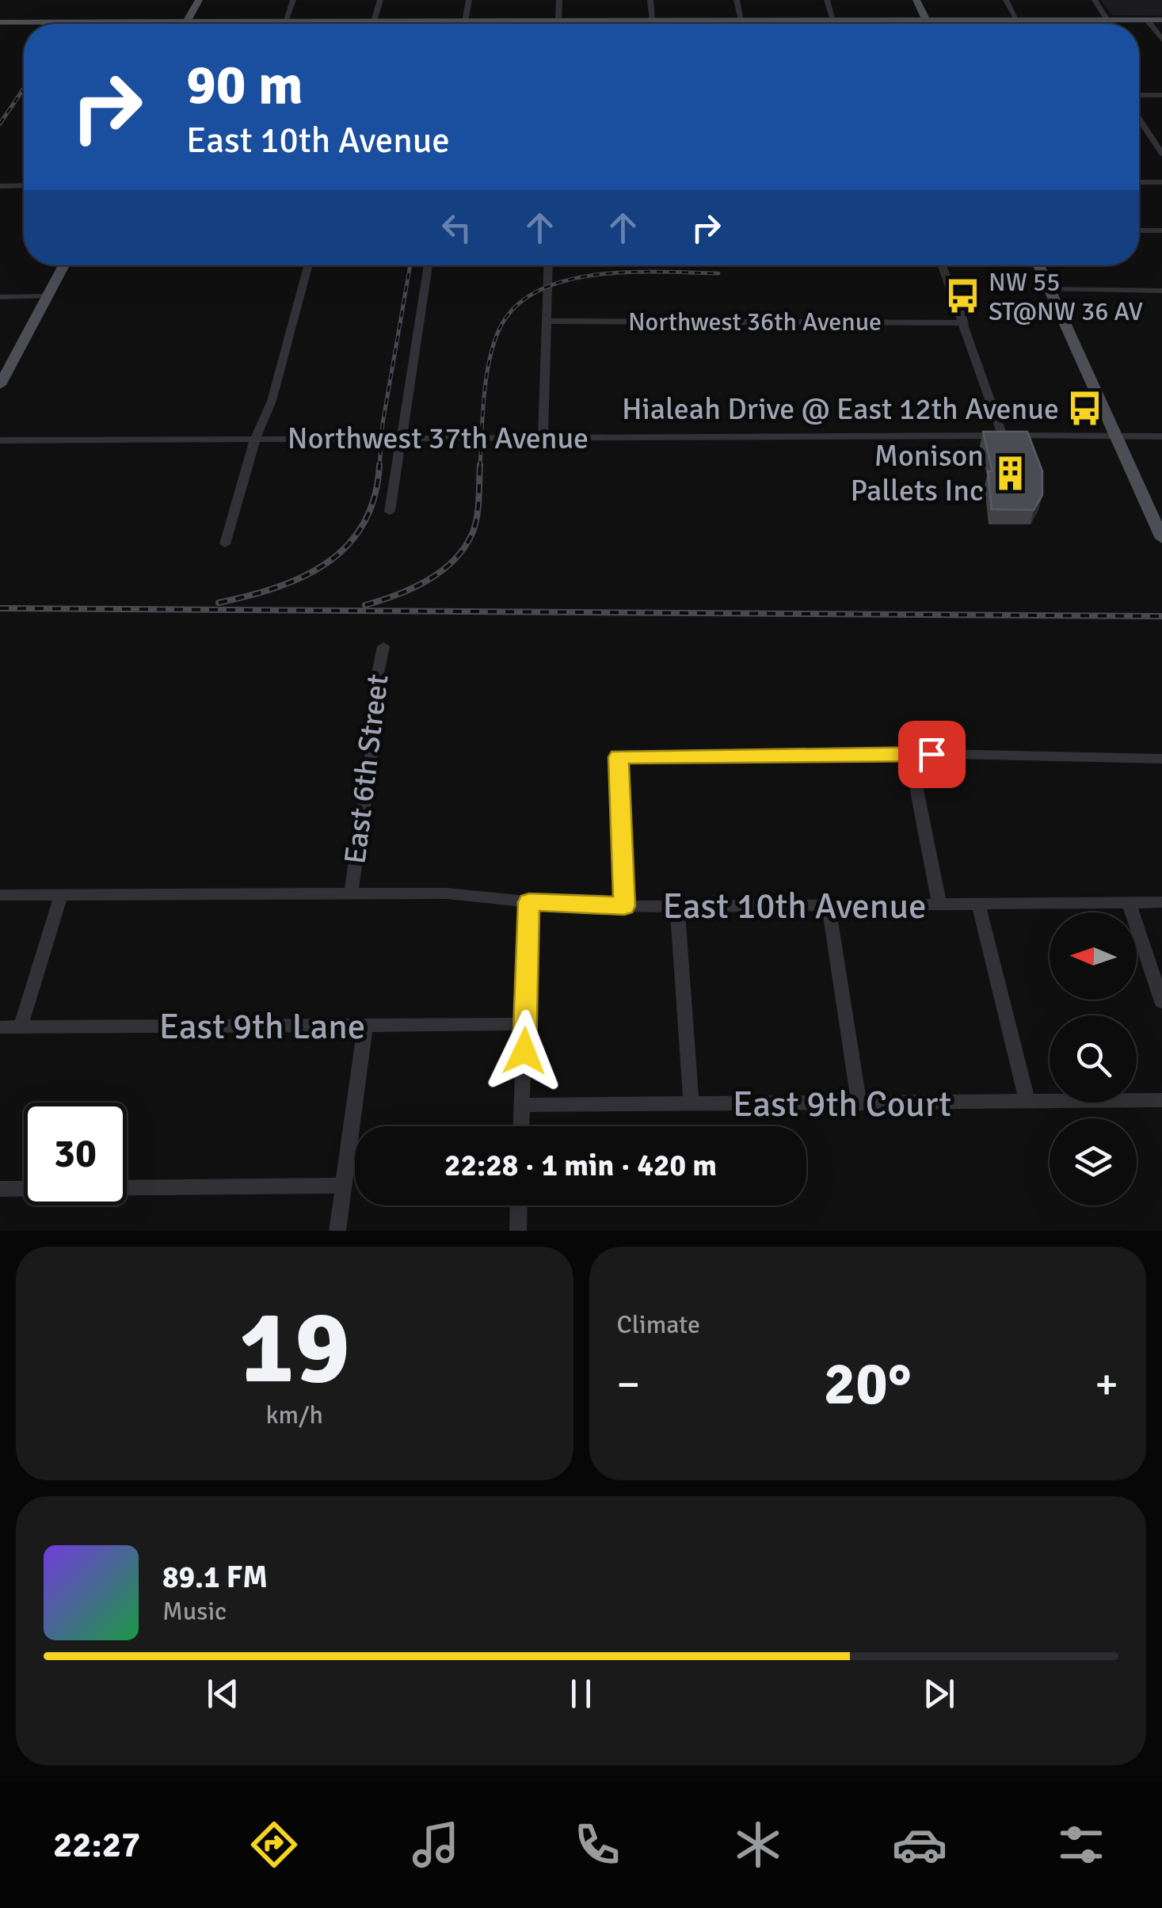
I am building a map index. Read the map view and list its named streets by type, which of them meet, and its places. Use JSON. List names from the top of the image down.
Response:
{
  "streets": {
    "street": [
      "Northwest 36th Avenue",
      "Northwest 37th Avenue",
      "East 6th Street",
      "East 10th Avenue",
      "East 9th Lane",
      "East 9th Court"
    ]
  },
  "crossings": [
    ["East 6th Street", "East 10th Avenue"]
  ],
  "places": {
    "bus stop": ["NW 55 ST@NW 36 AV", "Hialeah Drive @ East 12th Avenue"],
    "building": ["Monison Pallets Inc"]
  },
  "north": "left",
  "page": {
    "turn": ["90 m", "East 10th Avenue"],
    "limit": "30",
    "trip": "22:28 · 1 min · 420 m",
    "tile": [
      ["19", "km/h"],
      "Climate"
    ],
    "heat": ["−", "20°", "+"],
    "song": ["89.1 FM", "Music"],
    "tabs": "22:27"
  }
}
